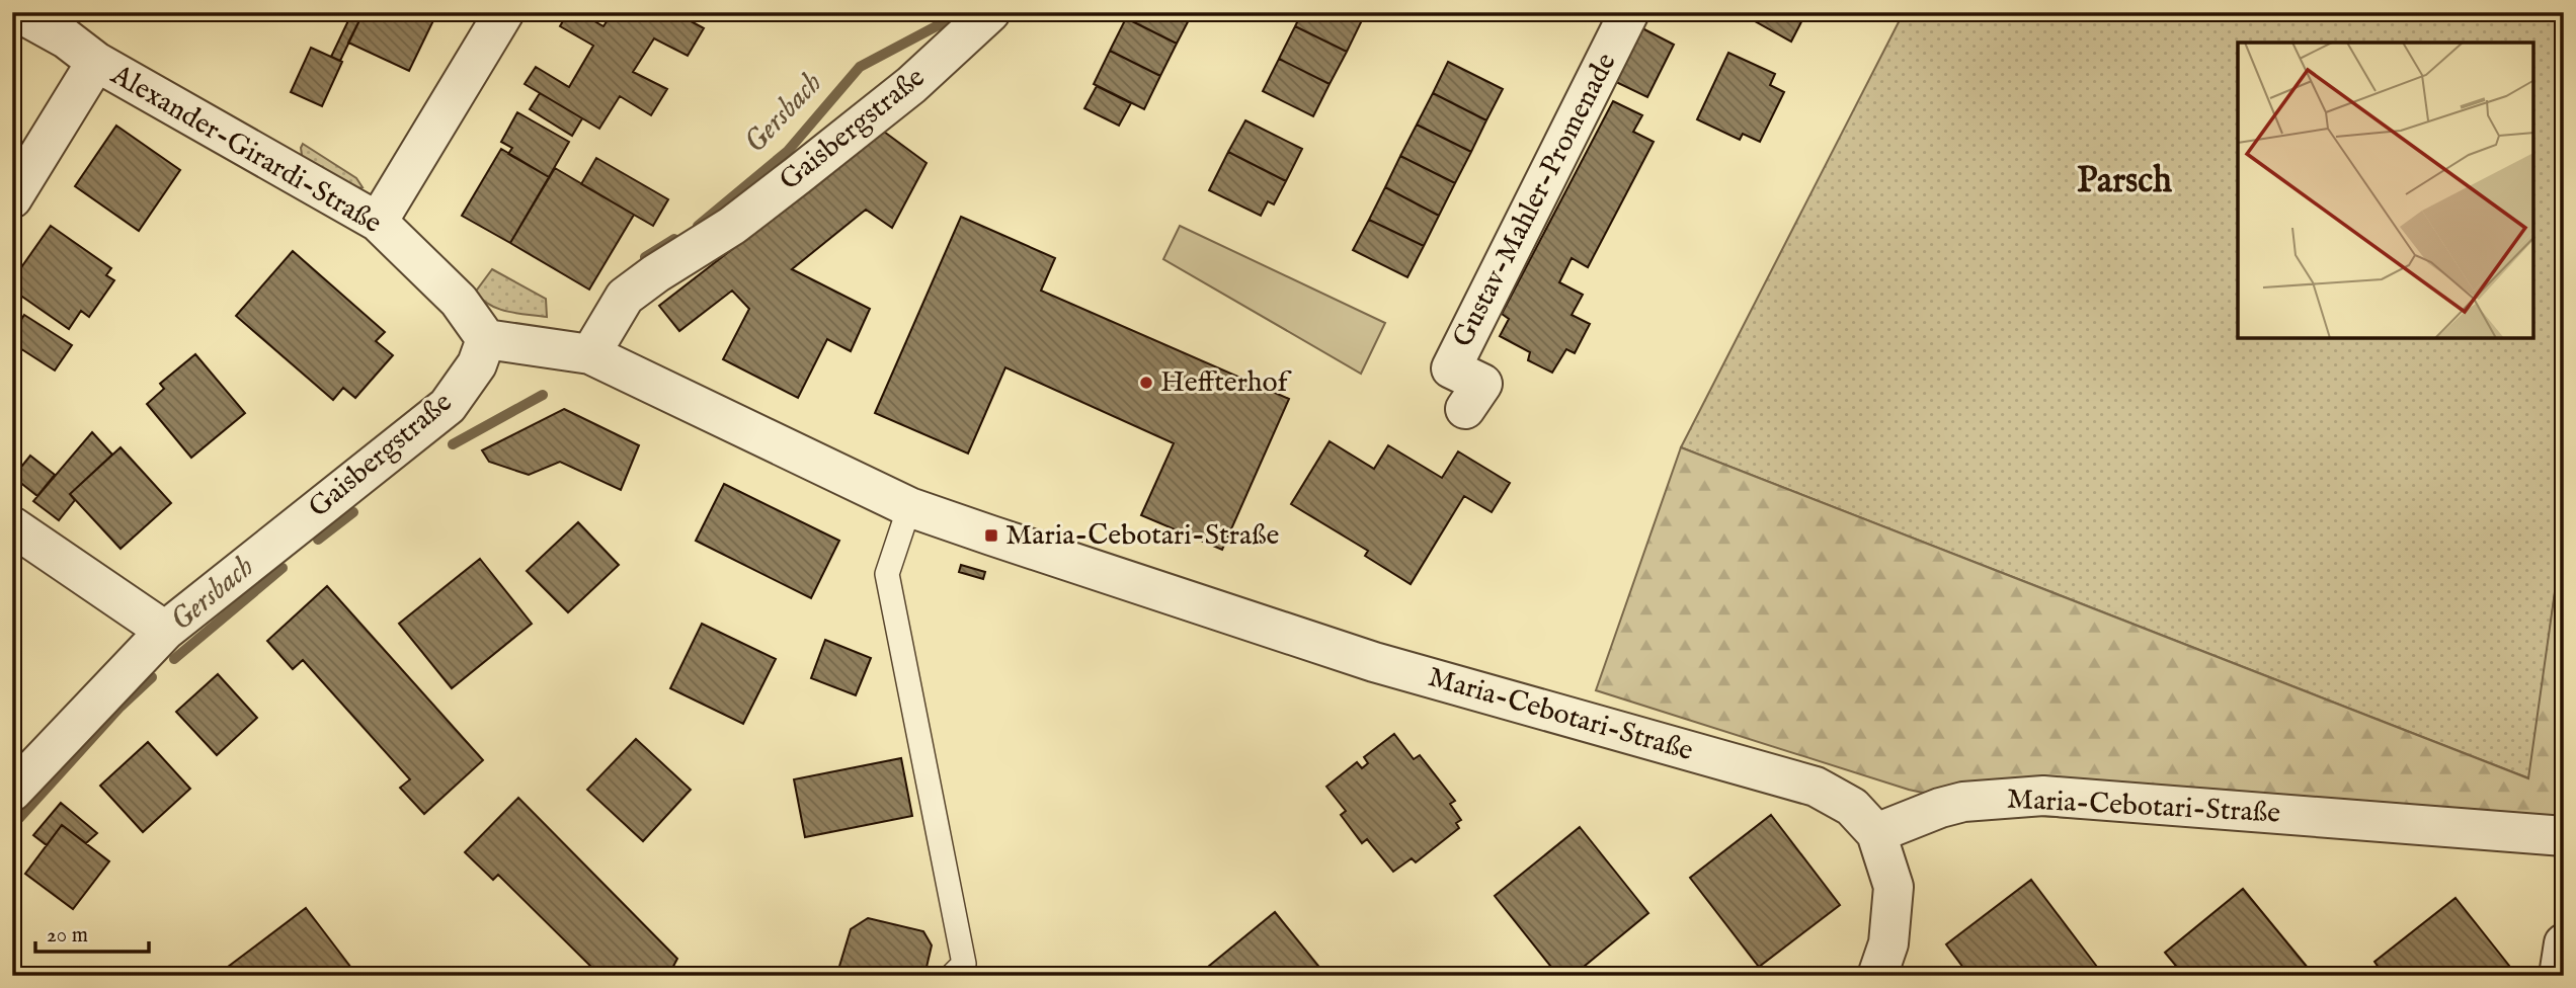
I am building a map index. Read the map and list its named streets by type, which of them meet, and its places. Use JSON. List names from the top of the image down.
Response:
{
  "streets": {
    "street": [
      "Gaisbergstraße",
      "Alexander-Girardi-Straße",
      "Gustav-Mahler-Promenade",
      "Maria-Cebotari-Straße"
    ]
  },
  "crossings": [
    ["Gaisbergstraße", "Alexander-Girardi-Straße"],
    ["Gaisbergstraße", "Maria-Cebotari-Straße"]
  ],
  "districts": ["Parsch"],
  "water": ["Gersbach"],
  "places": {
    "other": ["Heffterhof"],
    "transit": ["Maria-Cebotari-Straße"]
  },
  "scale_bar": "20 m"
}
